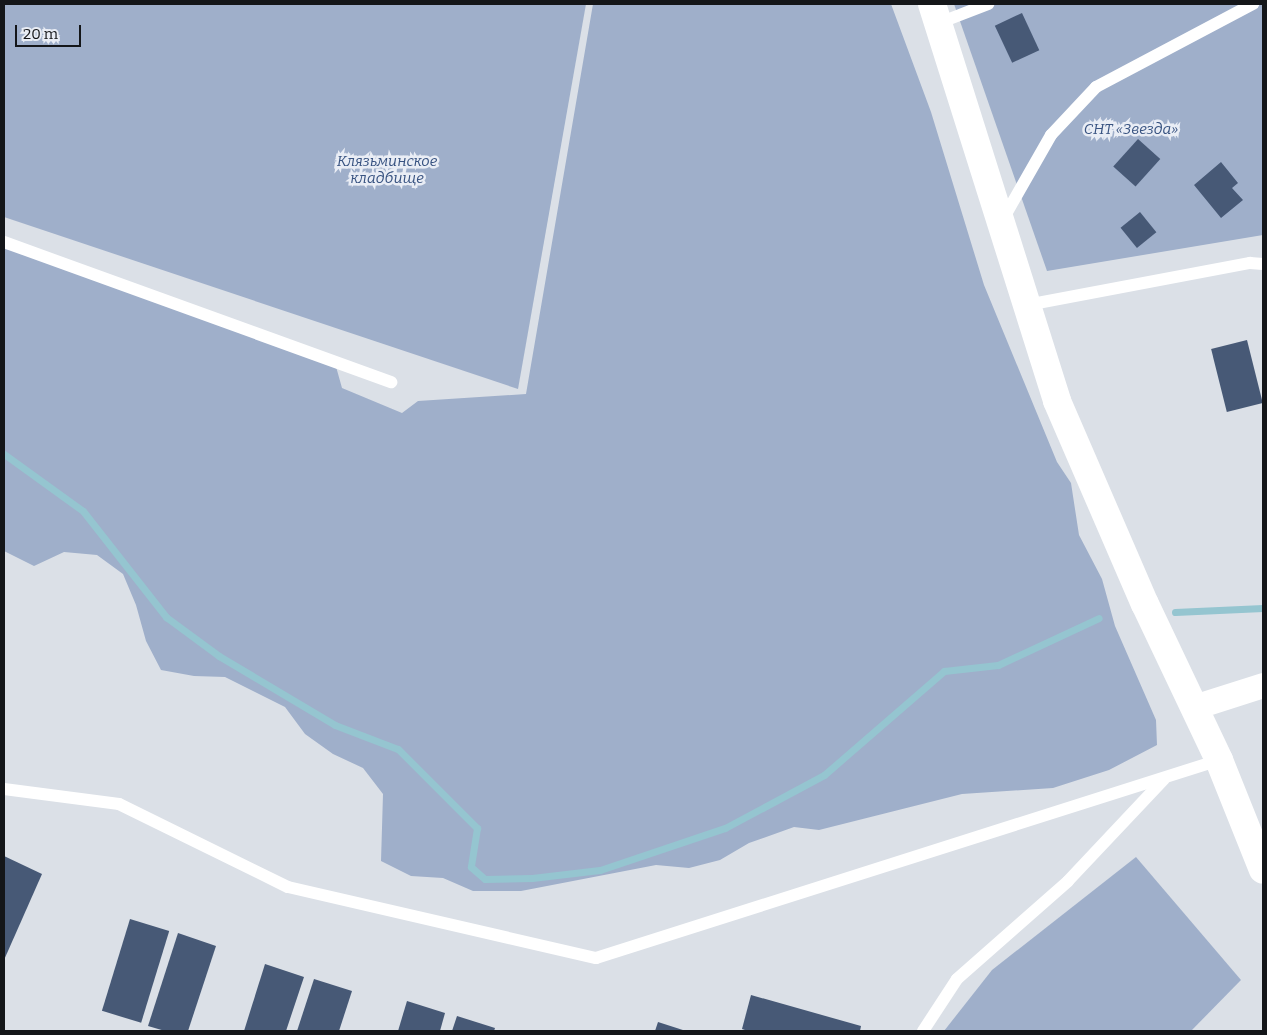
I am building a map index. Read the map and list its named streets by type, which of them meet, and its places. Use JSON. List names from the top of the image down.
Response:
{
  "parks": ["СНТ «Звезда»", "Клязьминское кладбище"],
  "scale_bar": "20 m"
}
